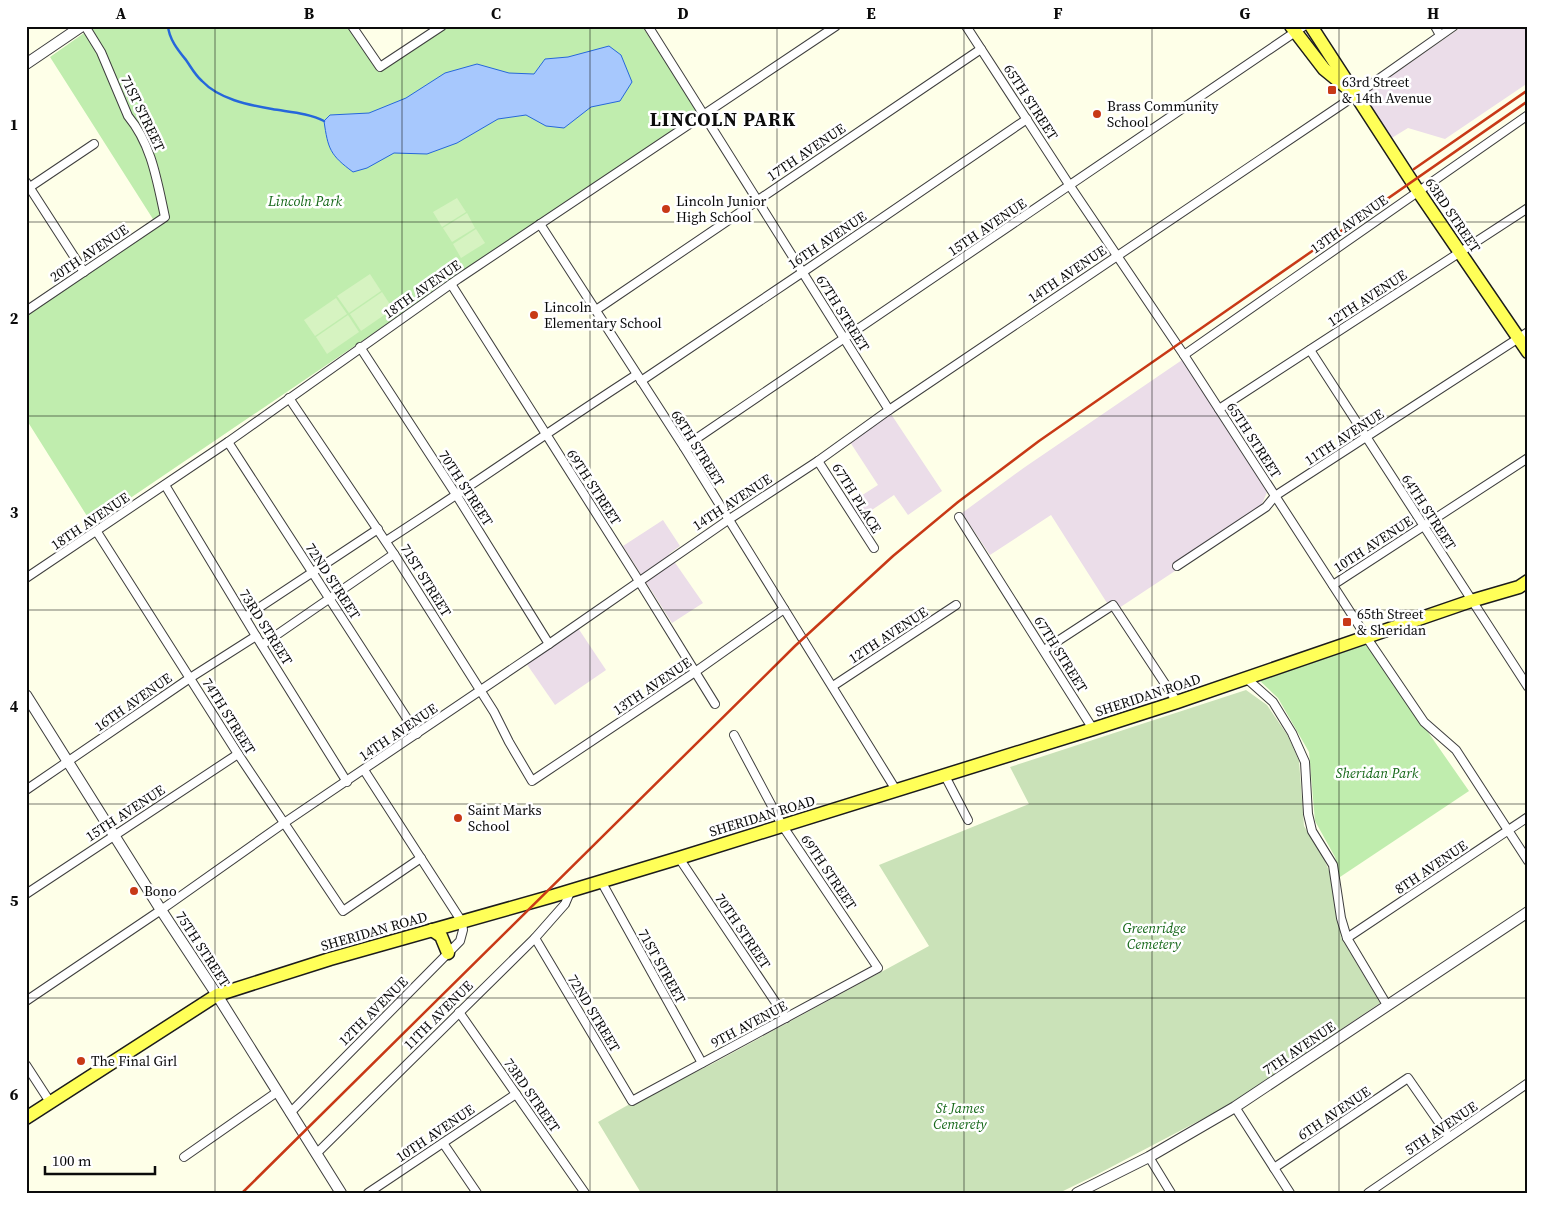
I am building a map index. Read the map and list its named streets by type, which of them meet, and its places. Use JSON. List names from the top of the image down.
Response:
{
  "streets": {
    "main road": ["63RD STREET", "SHERIDAN ROAD"],
    "street": [
      "65TH STREET",
      "71ST STREET",
      "17TH AVENUE",
      "13TH AVENUE",
      "15TH AVENUE",
      "16TH AVENUE",
      "20TH AVENUE",
      "14TH AVENUE",
      "18TH AVENUE",
      "12TH AVENUE",
      "67TH STREET",
      "11TH AVENUE",
      "68TH STREET",
      "69TH STREET",
      "70TH STREET",
      "67TH PLACE",
      "64TH STREET",
      "10TH AVENUE",
      "72ND STREET",
      "73RD STREET",
      "74TH STREET",
      "8TH AVENUE",
      "75TH STREET",
      "9TH AVENUE",
      "7TH AVENUE",
      "6TH AVENUE",
      "5TH AVENUE"
    ]
  },
  "crossings": [
    ["65TH STREET", "17TH AVENUE"],
    ["65TH STREET", "13TH AVENUE"],
    ["65TH STREET", "15TH AVENUE"],
    ["65TH STREET", "16TH AVENUE"],
    ["65TH STREET", "14TH AVENUE"],
    ["65TH STREET", "12TH AVENUE"],
    ["65TH STREET", "11TH AVENUE"],
    ["65TH STREET", "10TH AVENUE"],
    ["65TH STREET", "SHERIDAN ROAD"],
    ["65TH STREET", "8TH AVENUE"],
    ["71ST STREET", "13TH AVENUE"],
    ["71ST STREET", "16TH AVENUE"],
    ["71ST STREET", "20TH AVENUE"],
    ["71ST STREET", "14TH AVENUE"],
    ["71ST STREET", "18TH AVENUE"],
    ["71ST STREET", "SHERIDAN ROAD"],
    ["71ST STREET", "9TH AVENUE"],
    ["17TH AVENUE", "67TH STREET"],
    ["17TH AVENUE", "68TH STREET"],
    ["63RD STREET", "13TH AVENUE"],
    ["63RD STREET", "15TH AVENUE"],
    ["63RD STREET", "14TH AVENUE"],
    ["63RD STREET", "12TH AVENUE"],
    ["63RD STREET", "11TH AVENUE"],
    ["13TH AVENUE", "68TH STREET"],
    ["13TH AVENUE", "69TH STREET"],
    ["15TH AVENUE", "67TH STREET"],
    ["15TH AVENUE", "68TH STREET"],
    ["15TH AVENUE", "74TH STREET"],
    ["15TH AVENUE", "75TH STREET"],
    ["16TH AVENUE", "67TH STREET"],
    ["16TH AVENUE", "68TH STREET"],
    ["16TH AVENUE", "69TH STREET"],
    ["16TH AVENUE", "70TH STREET"],
    ["16TH AVENUE", "73RD STREET"],
    ["16TH AVENUE", "74TH STREET"],
    ["16TH AVENUE", "75TH STREET"],
    ["14TH AVENUE", "67TH STREET"],
    ["14TH AVENUE", "68TH STREET"],
    ["14TH AVENUE", "69TH STREET"],
    ["14TH AVENUE", "70TH STREET"],
    ["14TH AVENUE", "67TH PLACE"],
    ["14TH AVENUE", "72ND STREET"],
    ["14TH AVENUE", "73RD STREET"],
    ["14TH AVENUE", "74TH STREET"],
    ["14TH AVENUE", "75TH STREET"],
    ["18TH AVENUE", "67TH STREET"],
    ["18TH AVENUE", "68TH STREET"],
    ["18TH AVENUE", "69TH STREET"],
    ["18TH AVENUE", "70TH STREET"],
    ["18TH AVENUE", "72ND STREET"],
    ["18TH AVENUE", "73RD STREET"],
    ["18TH AVENUE", "74TH STREET"],
    ["12TH AVENUE", "68TH STREET"],
    ["12TH AVENUE", "64TH STREET"],
    ["12TH AVENUE", "SHERIDAN ROAD"],
    ["12TH AVENUE", "75TH STREET"],
    ["67TH STREET", "SHERIDAN ROAD"],
    ["11TH AVENUE", "64TH STREET"],
    ["11TH AVENUE", "72ND STREET"],
    ["11TH AVENUE", "73RD STREET"],
    ["11TH AVENUE", "SHERIDAN ROAD"],
    ["11TH AVENUE", "75TH STREET"],
    ["68TH STREET", "SHERIDAN ROAD"],
    ["69TH STREET", "SHERIDAN ROAD"],
    ["69TH STREET", "9TH AVENUE"],
    ["70TH STREET", "SHERIDAN ROAD"],
    ["70TH STREET", "9TH AVENUE"],
    ["64TH STREET", "10TH AVENUE"],
    ["64TH STREET", "SHERIDAN ROAD"],
    ["10TH AVENUE", "73RD STREET"],
    ["72ND STREET", "9TH AVENUE"],
    ["SHERIDAN ROAD", "75TH STREET"],
    ["6TH AVENUE", "5TH AVENUE"]
  ],
  "districts": ["LINCOLN PARK"],
  "parks": [
    "Lincoln Park",
    "Sheridan Park",
    "Greenridge Cemetery",
    "St James Cemerety"
  ],
  "places": {
    "transit": ["63rd Street & 14th Avenue", "65th Street & Sheridan"],
    "other": [
      "Brass Community School",
      "Lincoln Junior High School",
      "Lincoln Elementary School",
      "Saint Marks School",
      "Bono",
      "The Final Girl"
    ]
  },
  "scale_bar": "100 m",
  "grid": {
    "columns": [
      "A",
      "B",
      "C",
      "D",
      "E",
      "F",
      "G",
      "H"
    ],
    "rows": [
      "1",
      "2",
      "3",
      "4",
      "5",
      "6"
    ]
  }
}
